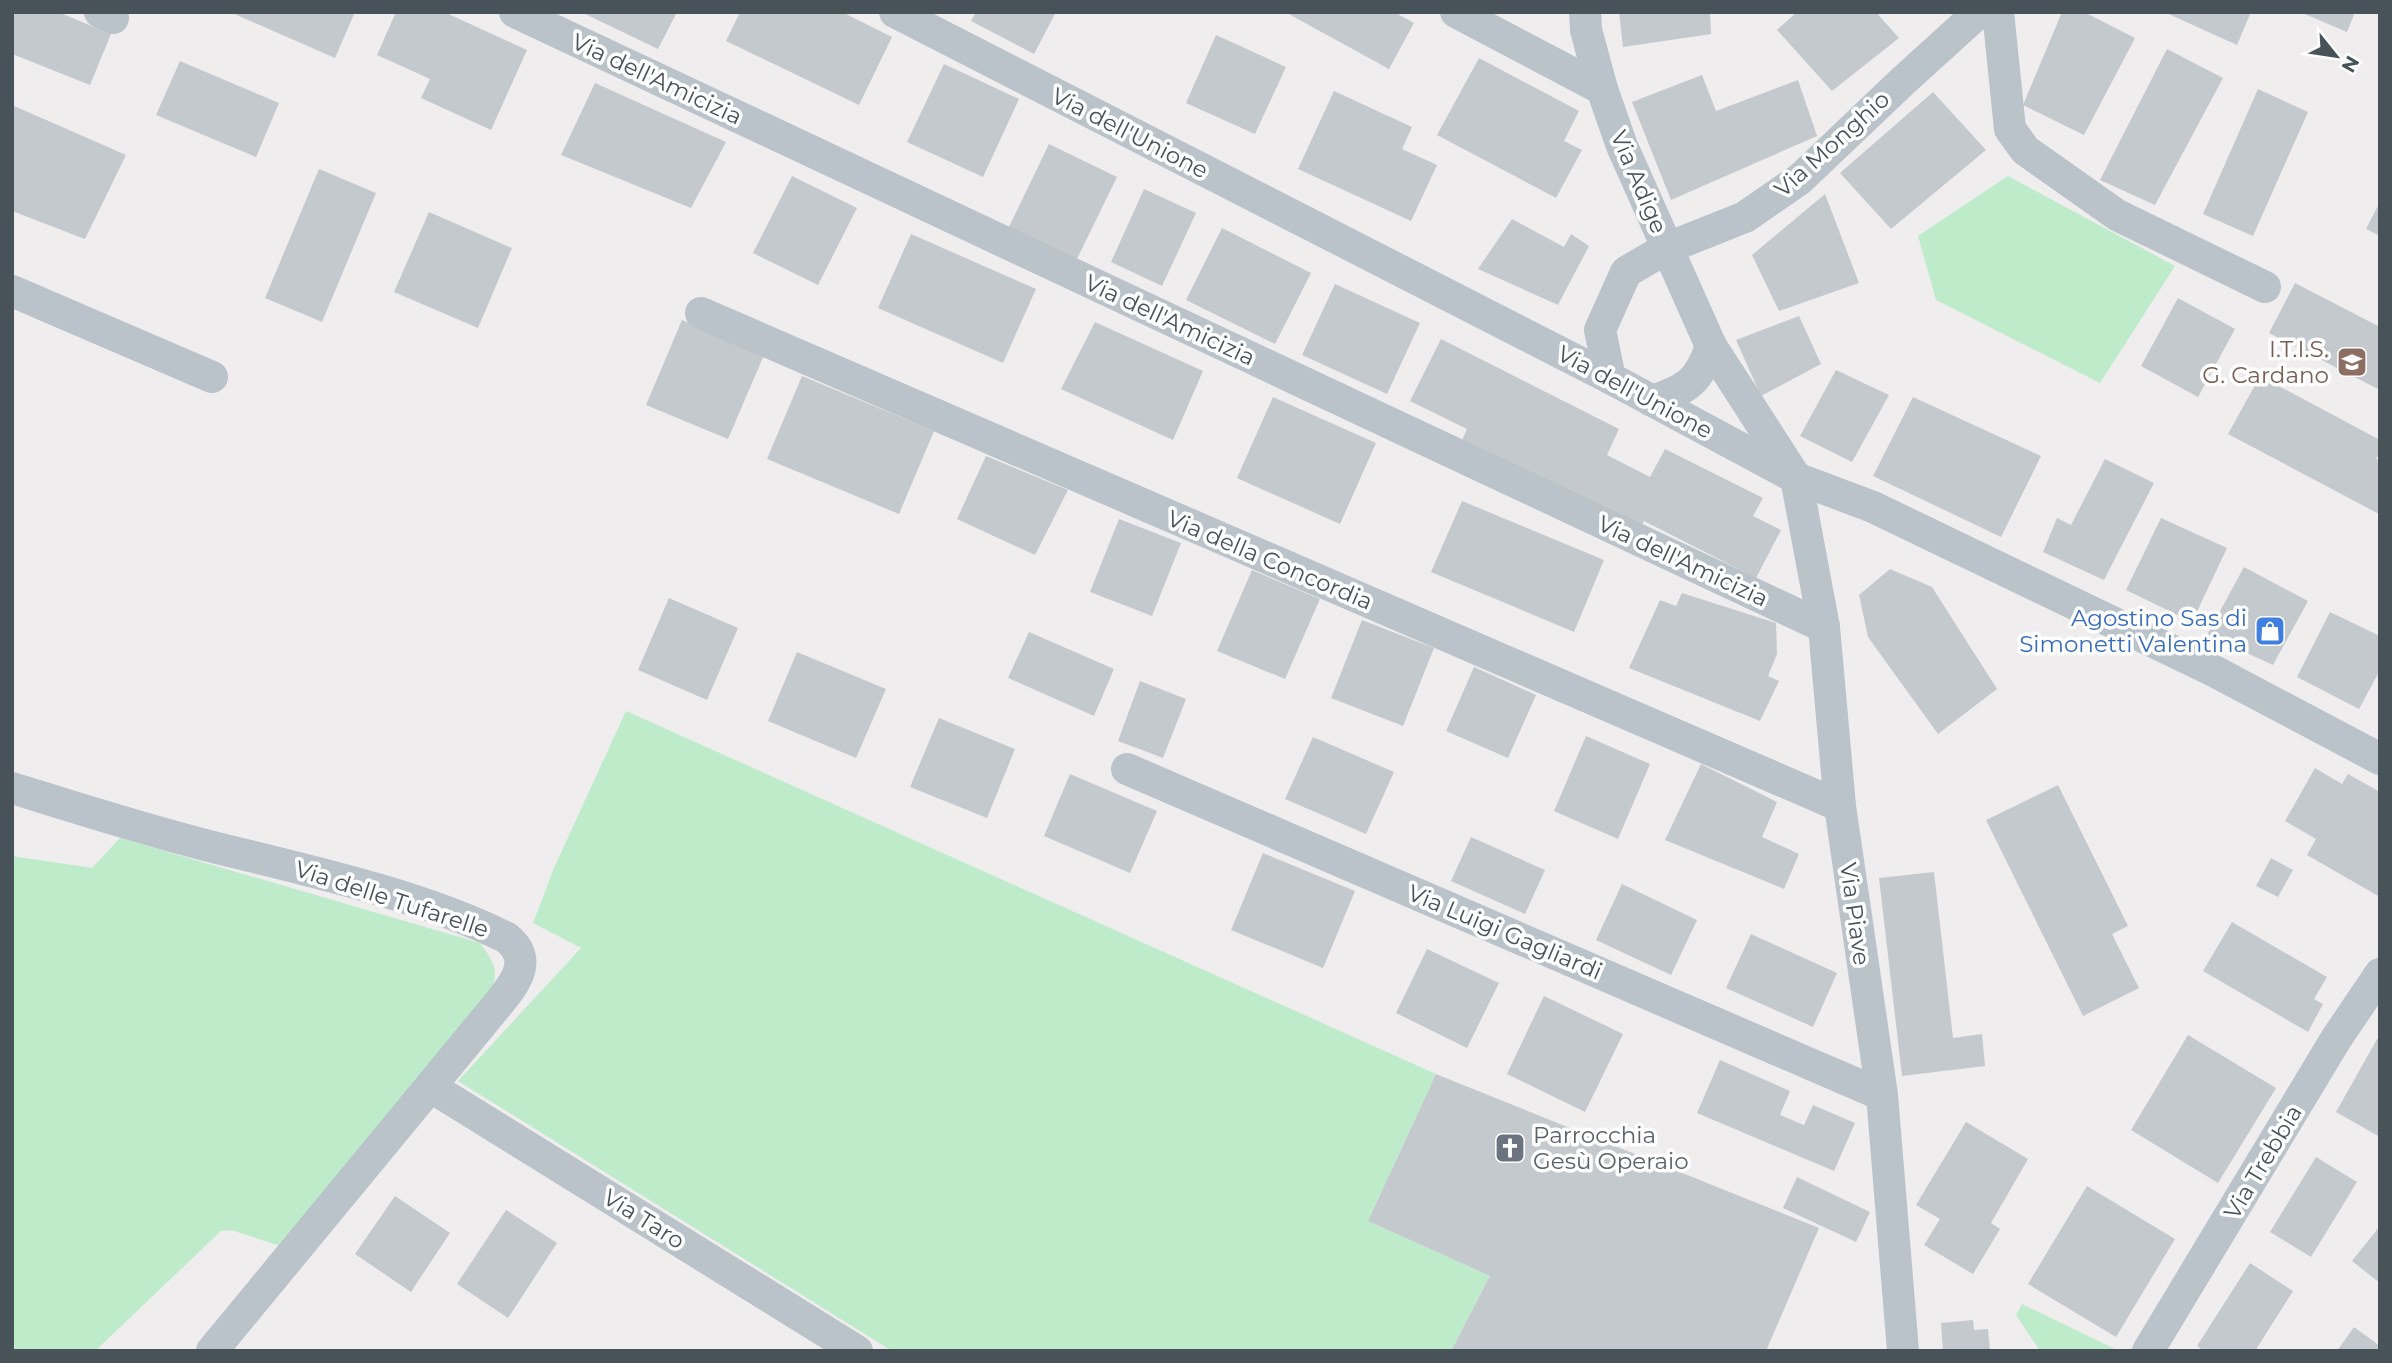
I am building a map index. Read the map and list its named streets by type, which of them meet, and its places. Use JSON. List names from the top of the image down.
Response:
{
  "streets": {
    "street": [
      "Via dell'Amicizia",
      "Via dell'Unione",
      "Via Monghio",
      "Via Adige",
      "Via della Concordia",
      "Via delle Tufarelle",
      "Via Piave",
      "Via Luigi Gagliardi",
      "Via Trebbia",
      "Via Taro"
    ]
  },
  "crossings": [
    ["Via dell'Amicizia", "Via Piave"],
    ["Via dell'Unione", "Via Monghio"],
    ["Via dell'Unione", "Via Adige"],
    ["Via dell'Unione", "Via Piave"],
    ["Via Monghio", "Via Adige"],
    ["Via Adige", "Via Piave"],
    ["Via della Concordia", "Via Piave"],
    ["Via delle Tufarelle", "Via Taro"],
    ["Via Piave", "Via Luigi Gagliardi"]
  ],
  "places": {
    "school or university": ["I.T.I.S. G. Cardano"],
    "shop": ["Agostino Sas di Simonetti Valentina"],
    "church": ["Parrocchia Gesù Operaio"]
  },
  "north": "bottom right"
}
